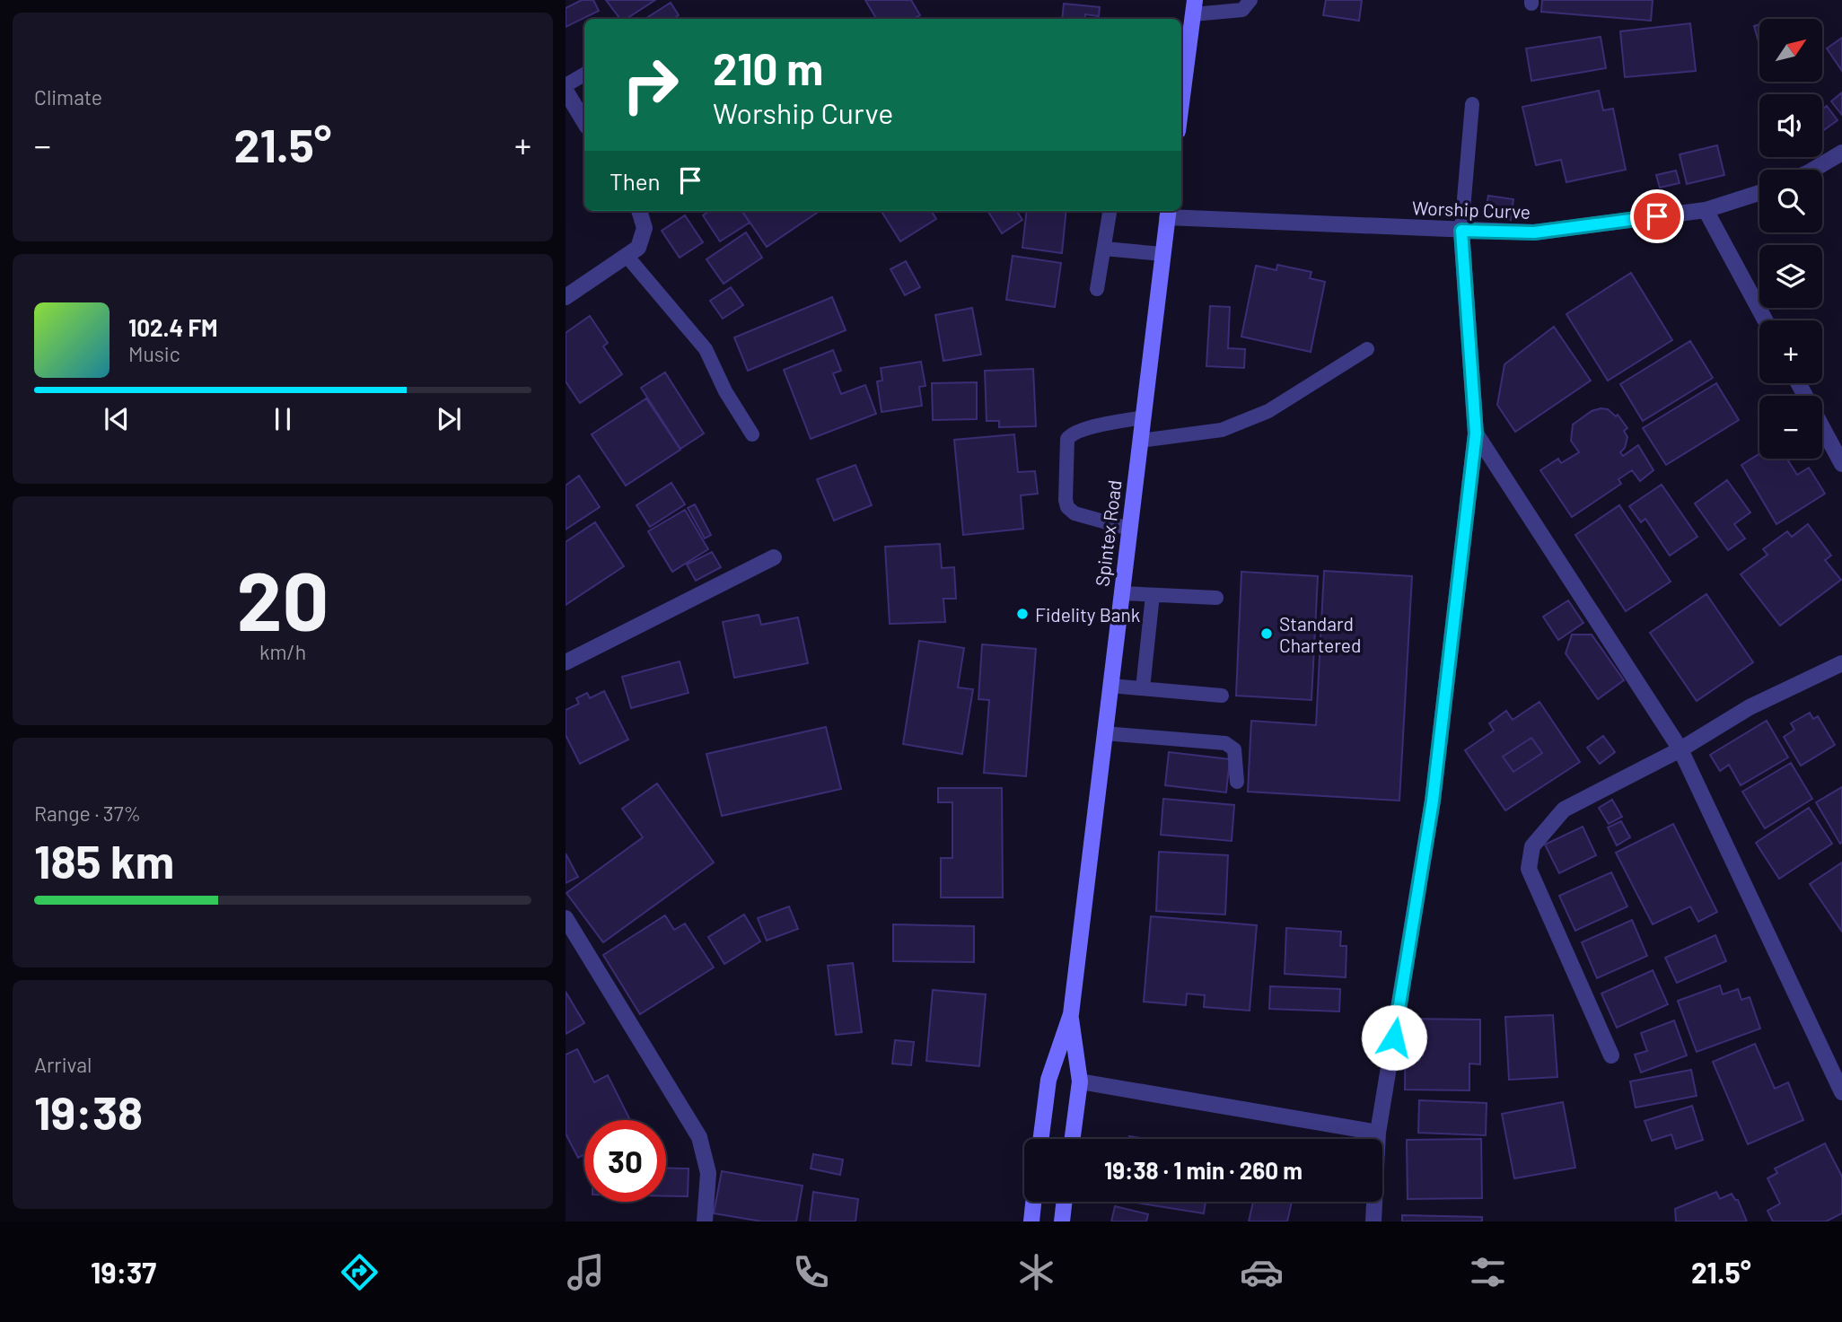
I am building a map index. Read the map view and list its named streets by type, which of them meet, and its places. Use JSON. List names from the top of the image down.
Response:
{
  "streets": {
    "main road": ["Spintex Road"],
    "street": ["Worship Curve"]
  },
  "crossings": [
    ["Worship Curve", "Spintex Road"]
  ],
  "places": ["Fidelity Bank", "Standard Chartered"],
  "north": "top right",
  "page": {
    "tile": [
      "Climate",
      ["20", "km/h"],
      ["Range · 37%", "185 km"],
      ["Arrival", "19:38"]
    ],
    "map_buttons": ["+", "−"],
    "turn": ["210 m", "Worship Curve"],
    "heat": ["−", "21.5°", "+"],
    "then": "Then",
    "song": ["102.4 FM", "Music"],
    "limit": "30",
    "trip": "19:38 · 1 min · 260 m",
    "tabs": ["19:37", "21.5°"]
  }
}
